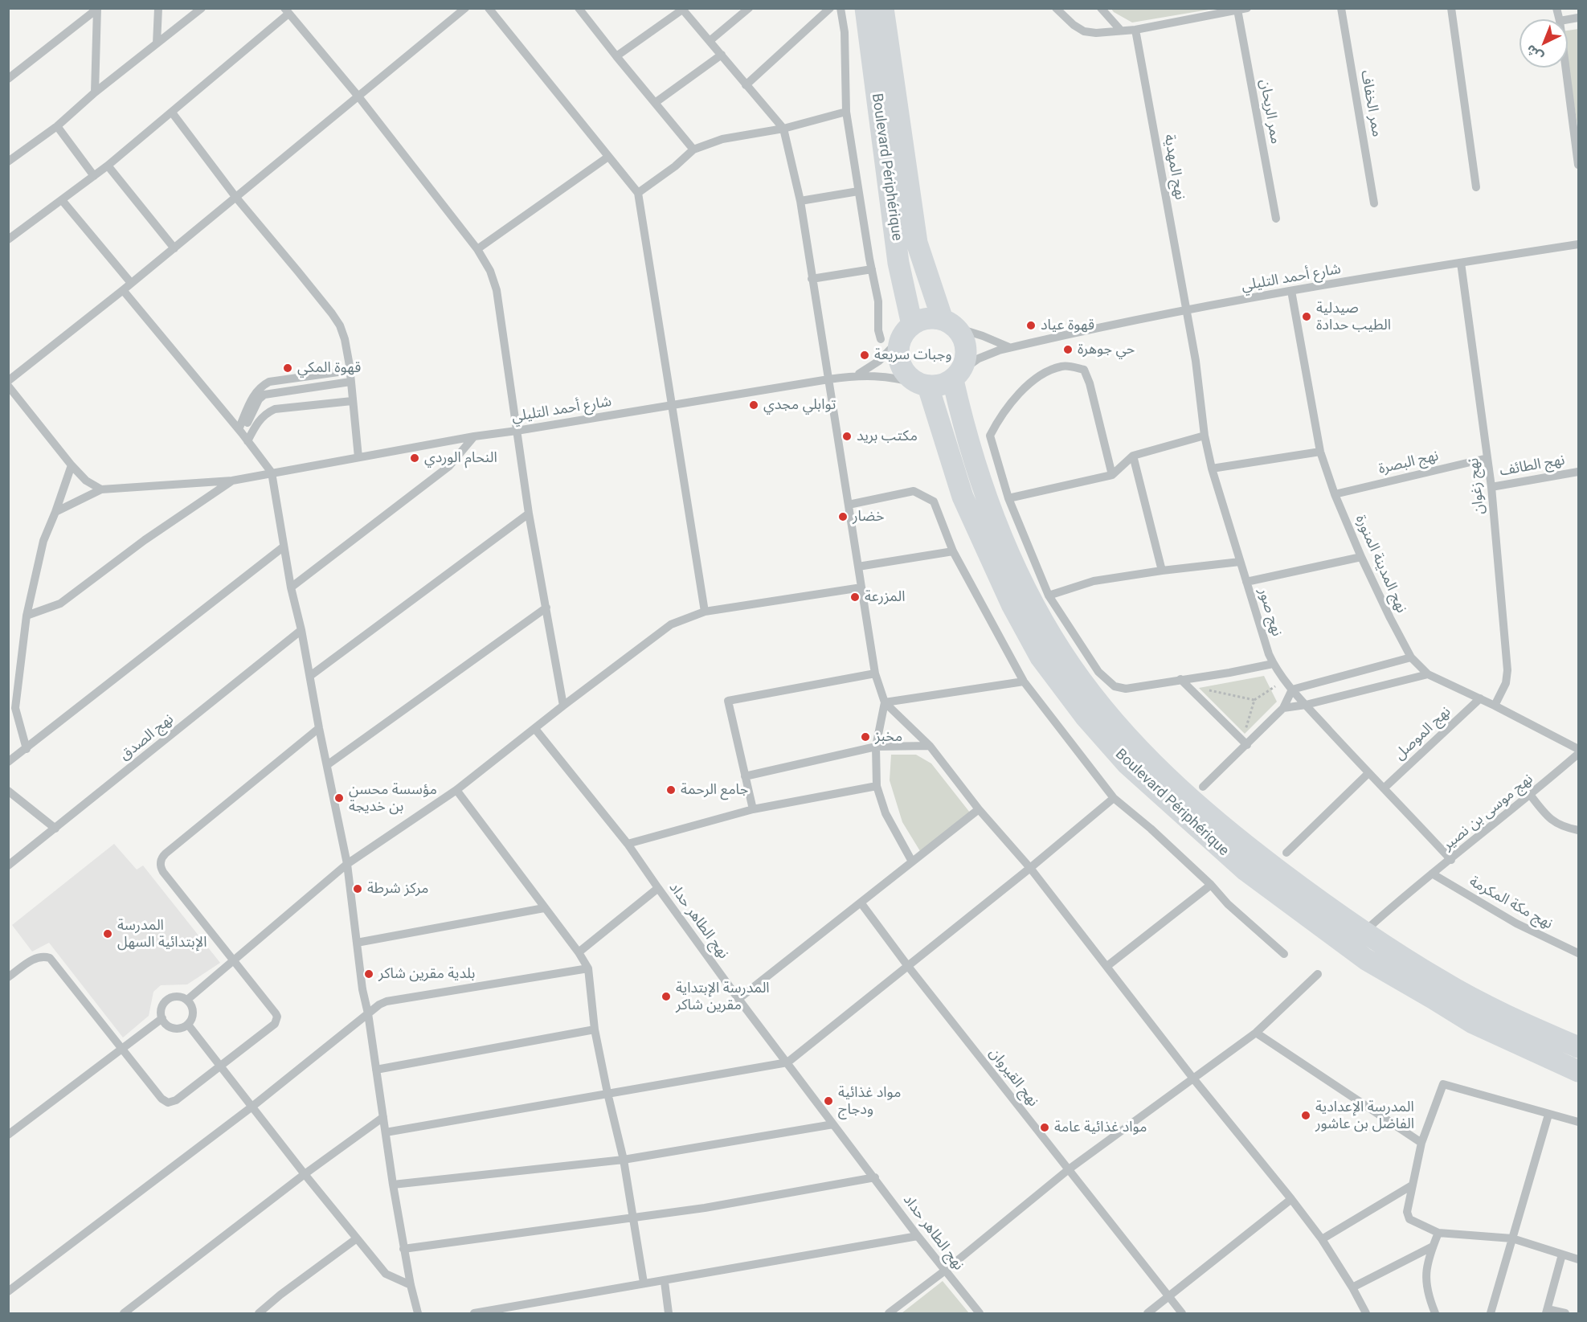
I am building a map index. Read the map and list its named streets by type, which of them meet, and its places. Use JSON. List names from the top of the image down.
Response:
{
  "streets": {
    "highway": ["Boulevard Périphérique"],
    "street": [
      "ممر الخفاف",
      "ممر الريحان",
      "نهج المهدية",
      "شارع أحمد التليلي",
      "نهج البصرة",
      "نهج الطائف",
      "نهج زغوان",
      "نهج المدينة المنورة",
      "نهج صور",
      "نهج الموصل",
      "نهج الصدق",
      "نهج موسى بن نصير",
      "نهج مكة المكرمة",
      "نهج الطاهر حداد",
      "نهج القيروان"
    ]
  },
  "crossings": [
    ["Boulevard Périphérique", "شارع أحمد التليلي"],
    ["نهج المهدية", "شارع أحمد التليلي"],
    ["نهج المهدية", "نهج صور"],
    ["شارع أحمد التليلي", "نهج زغوان"],
    ["شارع أحمد التليلي", "نهج المدينة المنورة"],
    ["شارع أحمد التليلي", "نهج صور"],
    ["نهج البصرة", "نهج زغوان"],
    ["نهج البصرة", "نهج المدينة المنورة"],
    ["نهج الطائف", "نهج زغوان"],
    ["نهج زغوان", "نهج المدينة المنورة"],
    ["نهج المدينة المنورة", "نهج الموصل"],
    ["نهج صور", "نهج الموصل"],
    ["نهج صور", "نهج موسى بن نصير"],
    ["نهج موسى بن نصير", "نهج مكة المكرمة"]
  ],
  "places": [
    "صيدلية الطيب حدادة",
    "قهوة عياد",
    "حي جوهرة",
    "وجبات سريعة",
    "قهوة المكي",
    "توابلي مجدي",
    "مكتب بريد",
    "النحام الوردي",
    "خضار",
    "المزرعة",
    "مخبز",
    "جامع الرحمة",
    "مؤسسة محسن بن خديجة",
    "مركز شرطة",
    "المدرسة الإبتدائية السهل",
    "بلدية مقرين شاكر",
    "المدرسة الإبتداية مقرين شاكر",
    "مواد غذائية ودجاج",
    "المدرسة الإعدادية الفاضل بن عاشور",
    "مواد غذائية عامة"
  ],
  "north": "bottom left"
}
